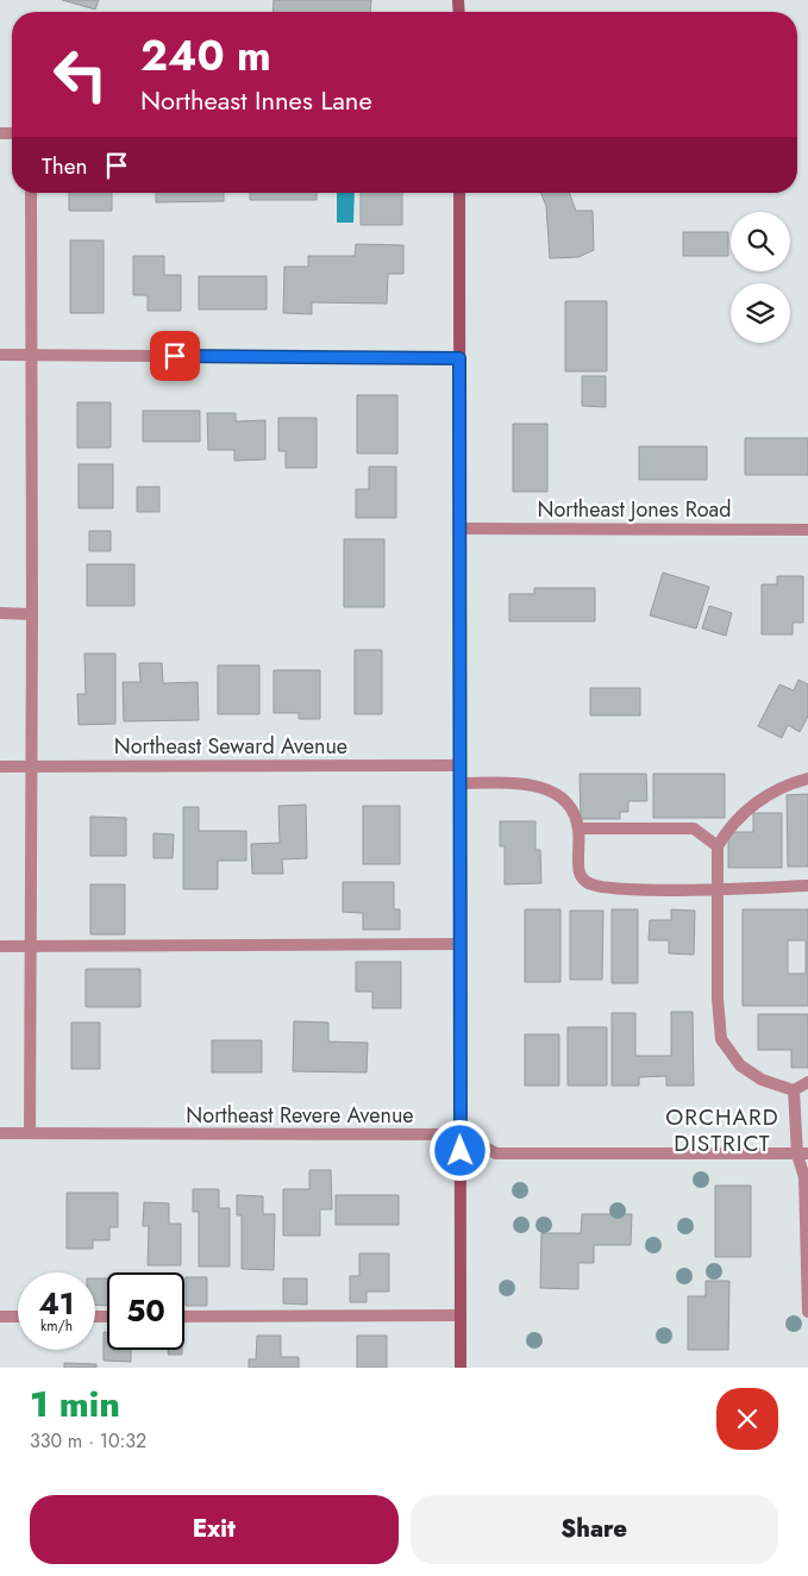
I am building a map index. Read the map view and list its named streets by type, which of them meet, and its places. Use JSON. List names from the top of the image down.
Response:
{
  "streets": {
    "street": ["Northeast Jones Road", "Northeast Seward Avenue", "Northeast Revere Avenue"]
  },
  "districts": ["ORCHARD DISTRICT"],
  "page": {
    "turn": ["240 m", "Northeast Innes Lane"],
    "then": "Then",
    "speed": "41 km/h",
    "limit": "50",
    "heading": ["1 min", "330 m · 10:32"],
    "buttons": ["Exit", "Share"]
  }
}
